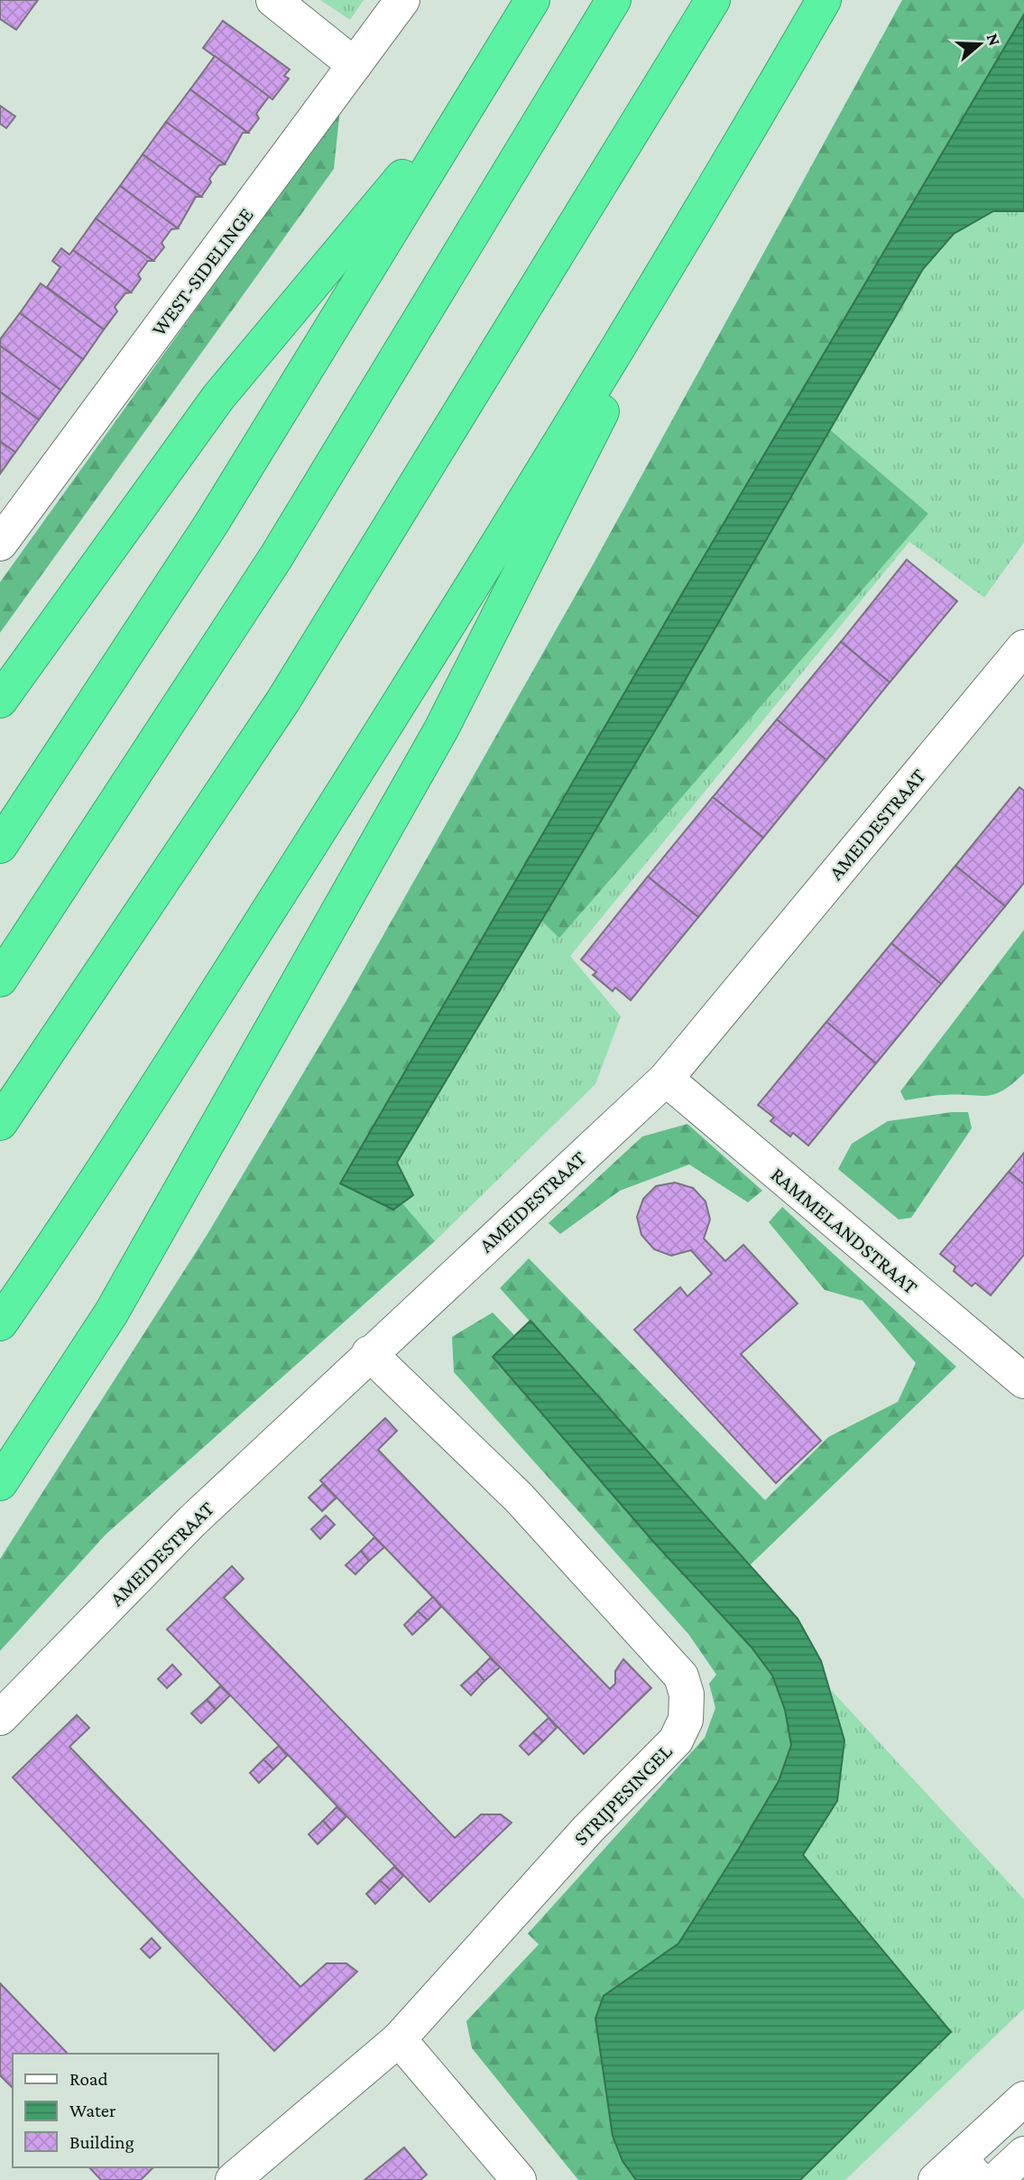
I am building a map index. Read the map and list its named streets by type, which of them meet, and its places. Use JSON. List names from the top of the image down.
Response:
{
  "streets": {
    "street": [
      "WEST-SIDELINGE",
      "AMEIDESTRAAT",
      "RAMMELANDSTRAAT",
      "STRIJPESINGEL"
    ]
  },
  "crossings": [
    ["AMEIDESTRAAT", "RAMMELANDSTRAAT"],
    ["AMEIDESTRAAT", "STRIJPESINGEL"]
  ],
  "legend": ["Road", "Water", "Building"],
  "north": "right"
}
